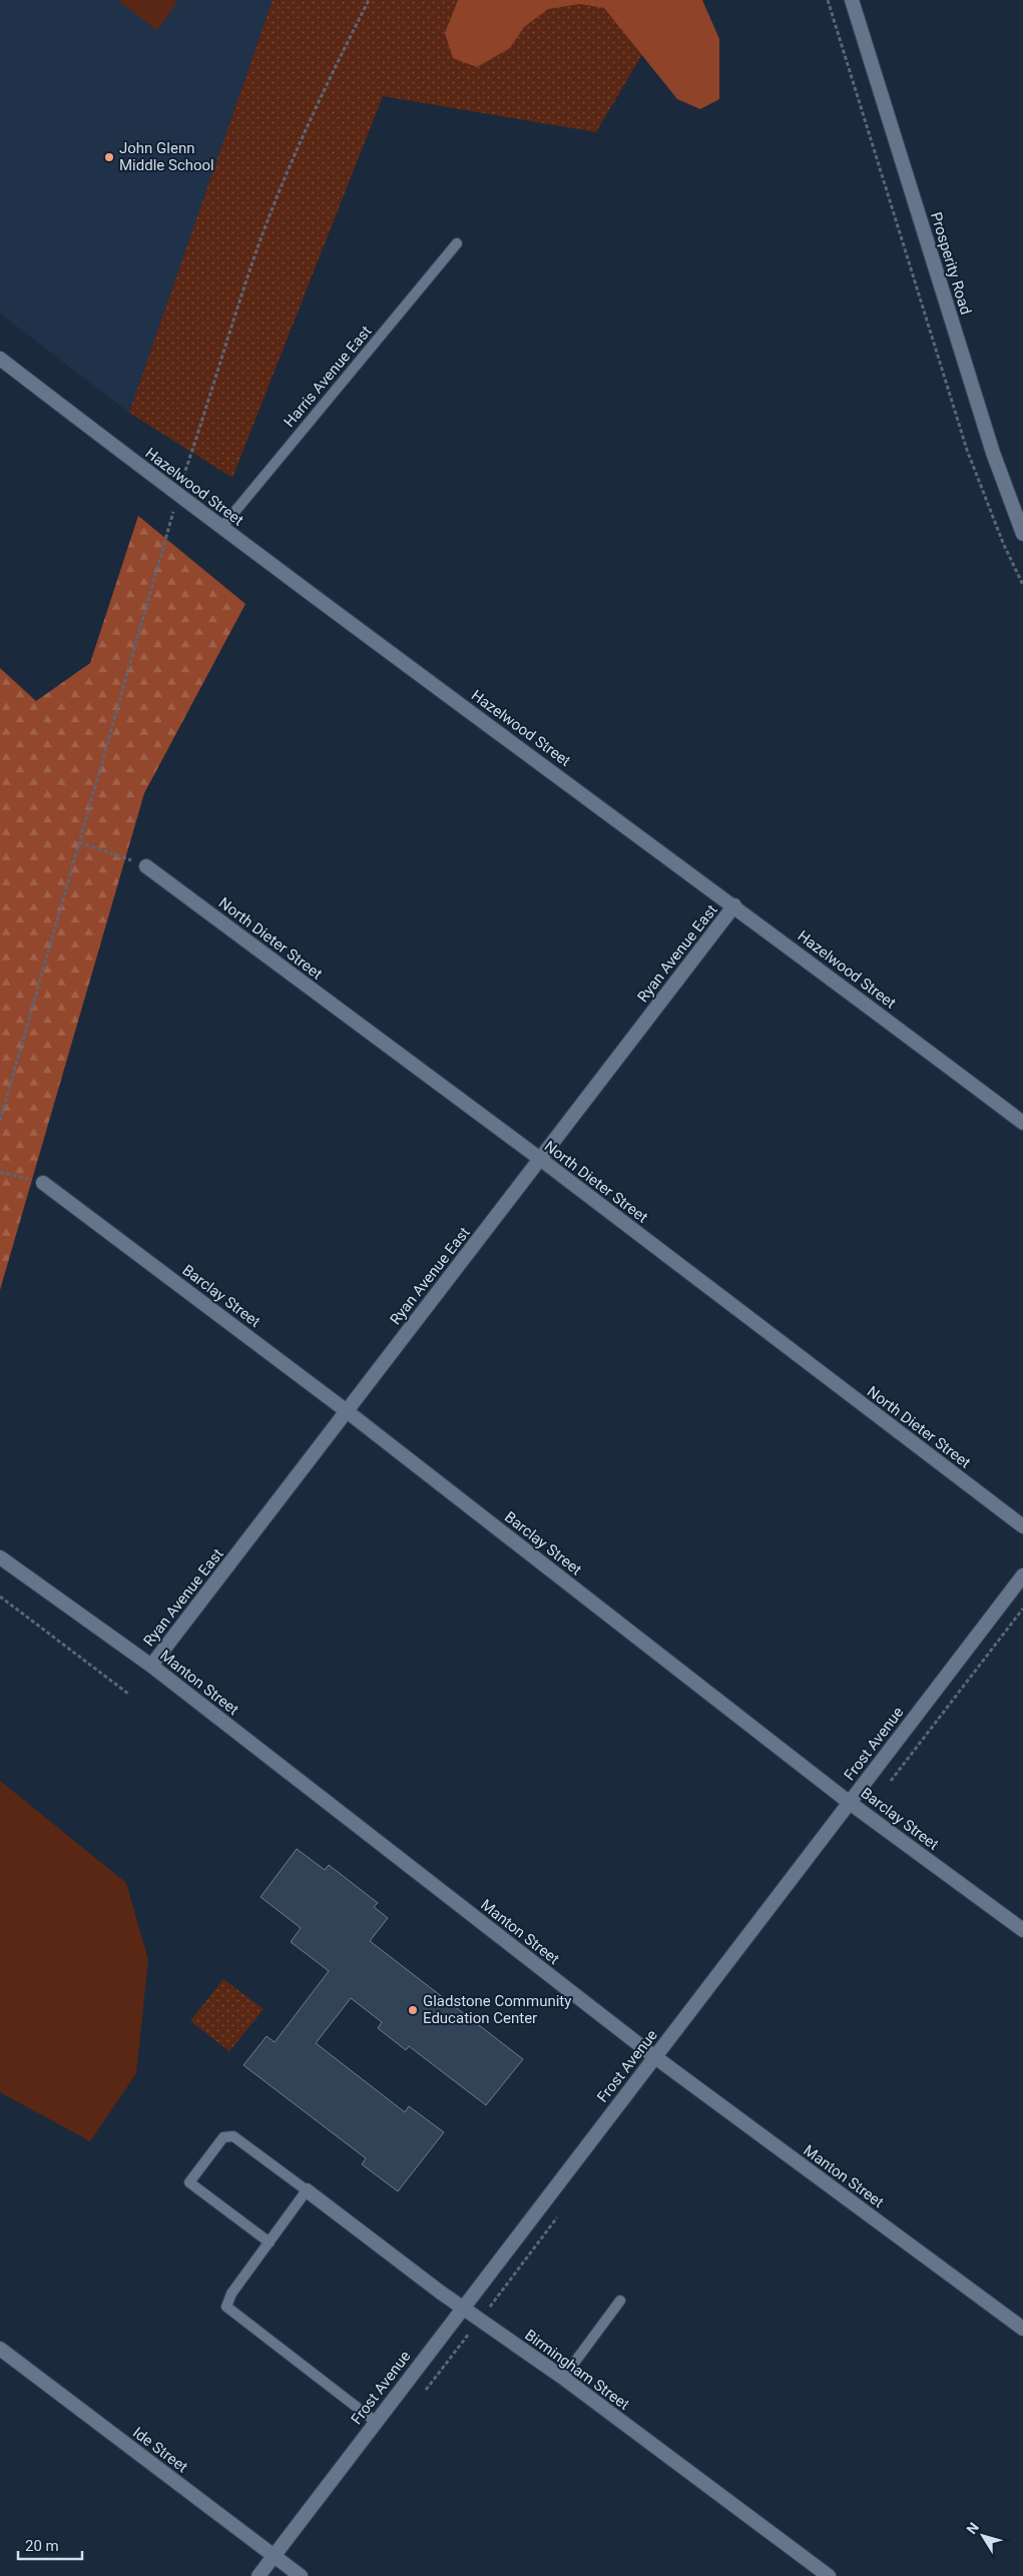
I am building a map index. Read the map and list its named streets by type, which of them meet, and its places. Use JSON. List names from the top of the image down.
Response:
{
  "streets": {
    "street": [
      "Prosperity Road",
      "Hazelwood Street",
      "North Dieter Street",
      "Ryan Avenue East",
      "Barclay Street",
      "Manton Street",
      "Frost Avenue",
      "Birmingham Street",
      "Ide Street"
    ],
    "lane": ["Harris Avenue East"]
  },
  "crossings": [
    ["Harris Avenue East", "Hazelwood Street"],
    ["Hazelwood Street", "Ryan Avenue East"],
    ["North Dieter Street", "Ryan Avenue East"],
    ["Ryan Avenue East", "Barclay Street"],
    ["Ryan Avenue East", "Manton Street"],
    ["Barclay Street", "Frost Avenue"],
    ["Manton Street", "Frost Avenue"],
    ["Frost Avenue", "Birmingham Street"],
    ["Frost Avenue", "Ide Street"]
  ],
  "places": ["John Glenn Middle School", "Gladstone Community Education Center"],
  "scale_bar": "20 m",
  "north": "top left"
}
